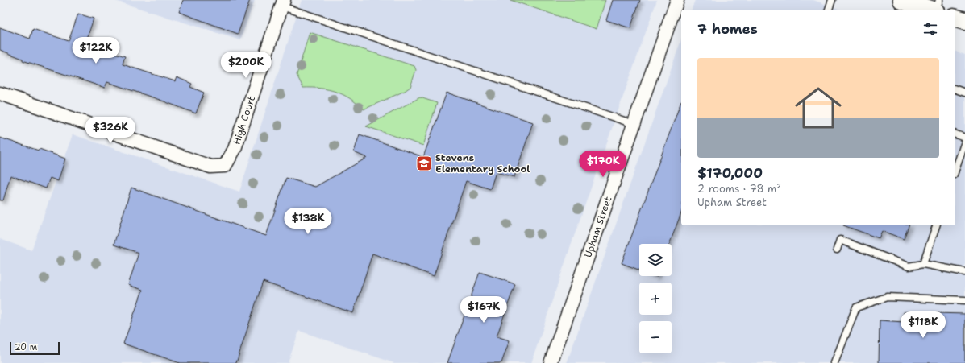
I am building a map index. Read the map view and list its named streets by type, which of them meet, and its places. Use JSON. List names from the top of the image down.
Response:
{
  "streets": {
    "street": ["High Court", "Upham Street"]
  },
  "places": {
    "school or university": ["Stevens Elementary School"]
  },
  "scale_bar": "20 m",
  "page": {
    "heading": "7 homes",
    "price": [
      "$122K",
      "$200K",
      "$326K",
      "$170K",
      "$138K",
      "$167K",
      "$118K"
    ],
    "list": [
      {
        "name": "$170,000",
        "note": "2 rooms · 78 m² · Upham Street"
      }
    ],
    "map_buttons": ["+", "−"],
    "scale": "20 m"
  }
}
